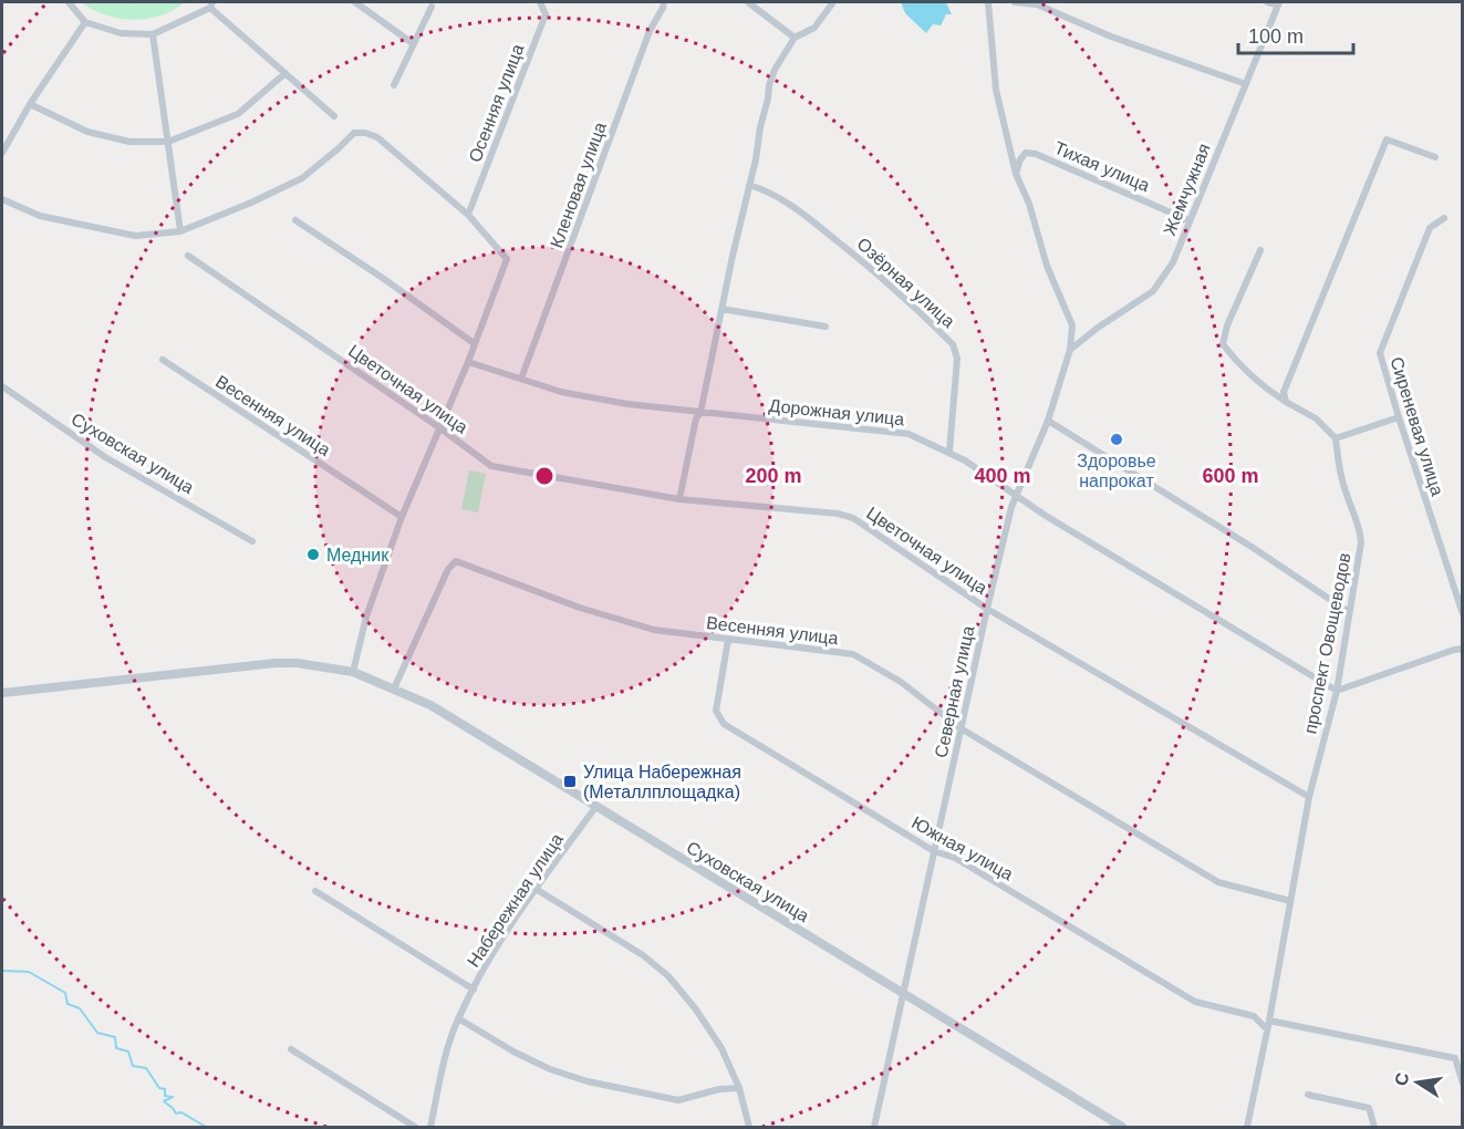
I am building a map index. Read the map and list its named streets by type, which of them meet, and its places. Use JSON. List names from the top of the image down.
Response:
{
  "streets": {
    "street": [
      "Осенняя улица",
      "Тихая улица",
      "Кленовая улица",
      "Жемчужная",
      "Озёрная улица",
      "Цветочная улица",
      "Дорожная улица",
      "Весенняя улица",
      "Сиреневая улица",
      "Суховская улица",
      "проспект Овощеводов",
      "Северная улица",
      "Южная улица",
      "Набережная улица"
    ]
  },
  "crossings": [
    ["Тихая улица", "Жемчужная"],
    ["Тихая улица", "Северная улица"],
    ["Кленовая улица", "Дорожная улица"],
    ["Жемчужная", "Северная улица"],
    ["Озёрная улица", "Дорожная улица"],
    ["Цветочная улица", "проспект Овощеводов"],
    ["Цветочная улица", "Северная улица"],
    ["Дорожная улица", "проспект Овощеводов"],
    ["Дорожная улица", "Северная улица"],
    ["Весенняя улица", "Суховская улица"],
    ["Весенняя улица", "проспект Овощеводов"],
    ["Весенняя улица", "Северная улица"],
    ["Весенняя улица", "Южная улица"],
    ["Суховская улица", "Северная улица"],
    ["Суховская улица", "Набережная улица"],
    ["проспект Овощеводов", "Южная улица"],
    ["Северная улица", "Южная улица"]
  ],
  "places": {
    "other": ["Здоровье напрокат", "Медник"],
    "transit": ["Улица Набережная (Металлплощадка)"]
  },
  "scale_bar": "100 m",
  "north": "left",
  "rings": ["200 m", "400 m", "600 m"]
}
